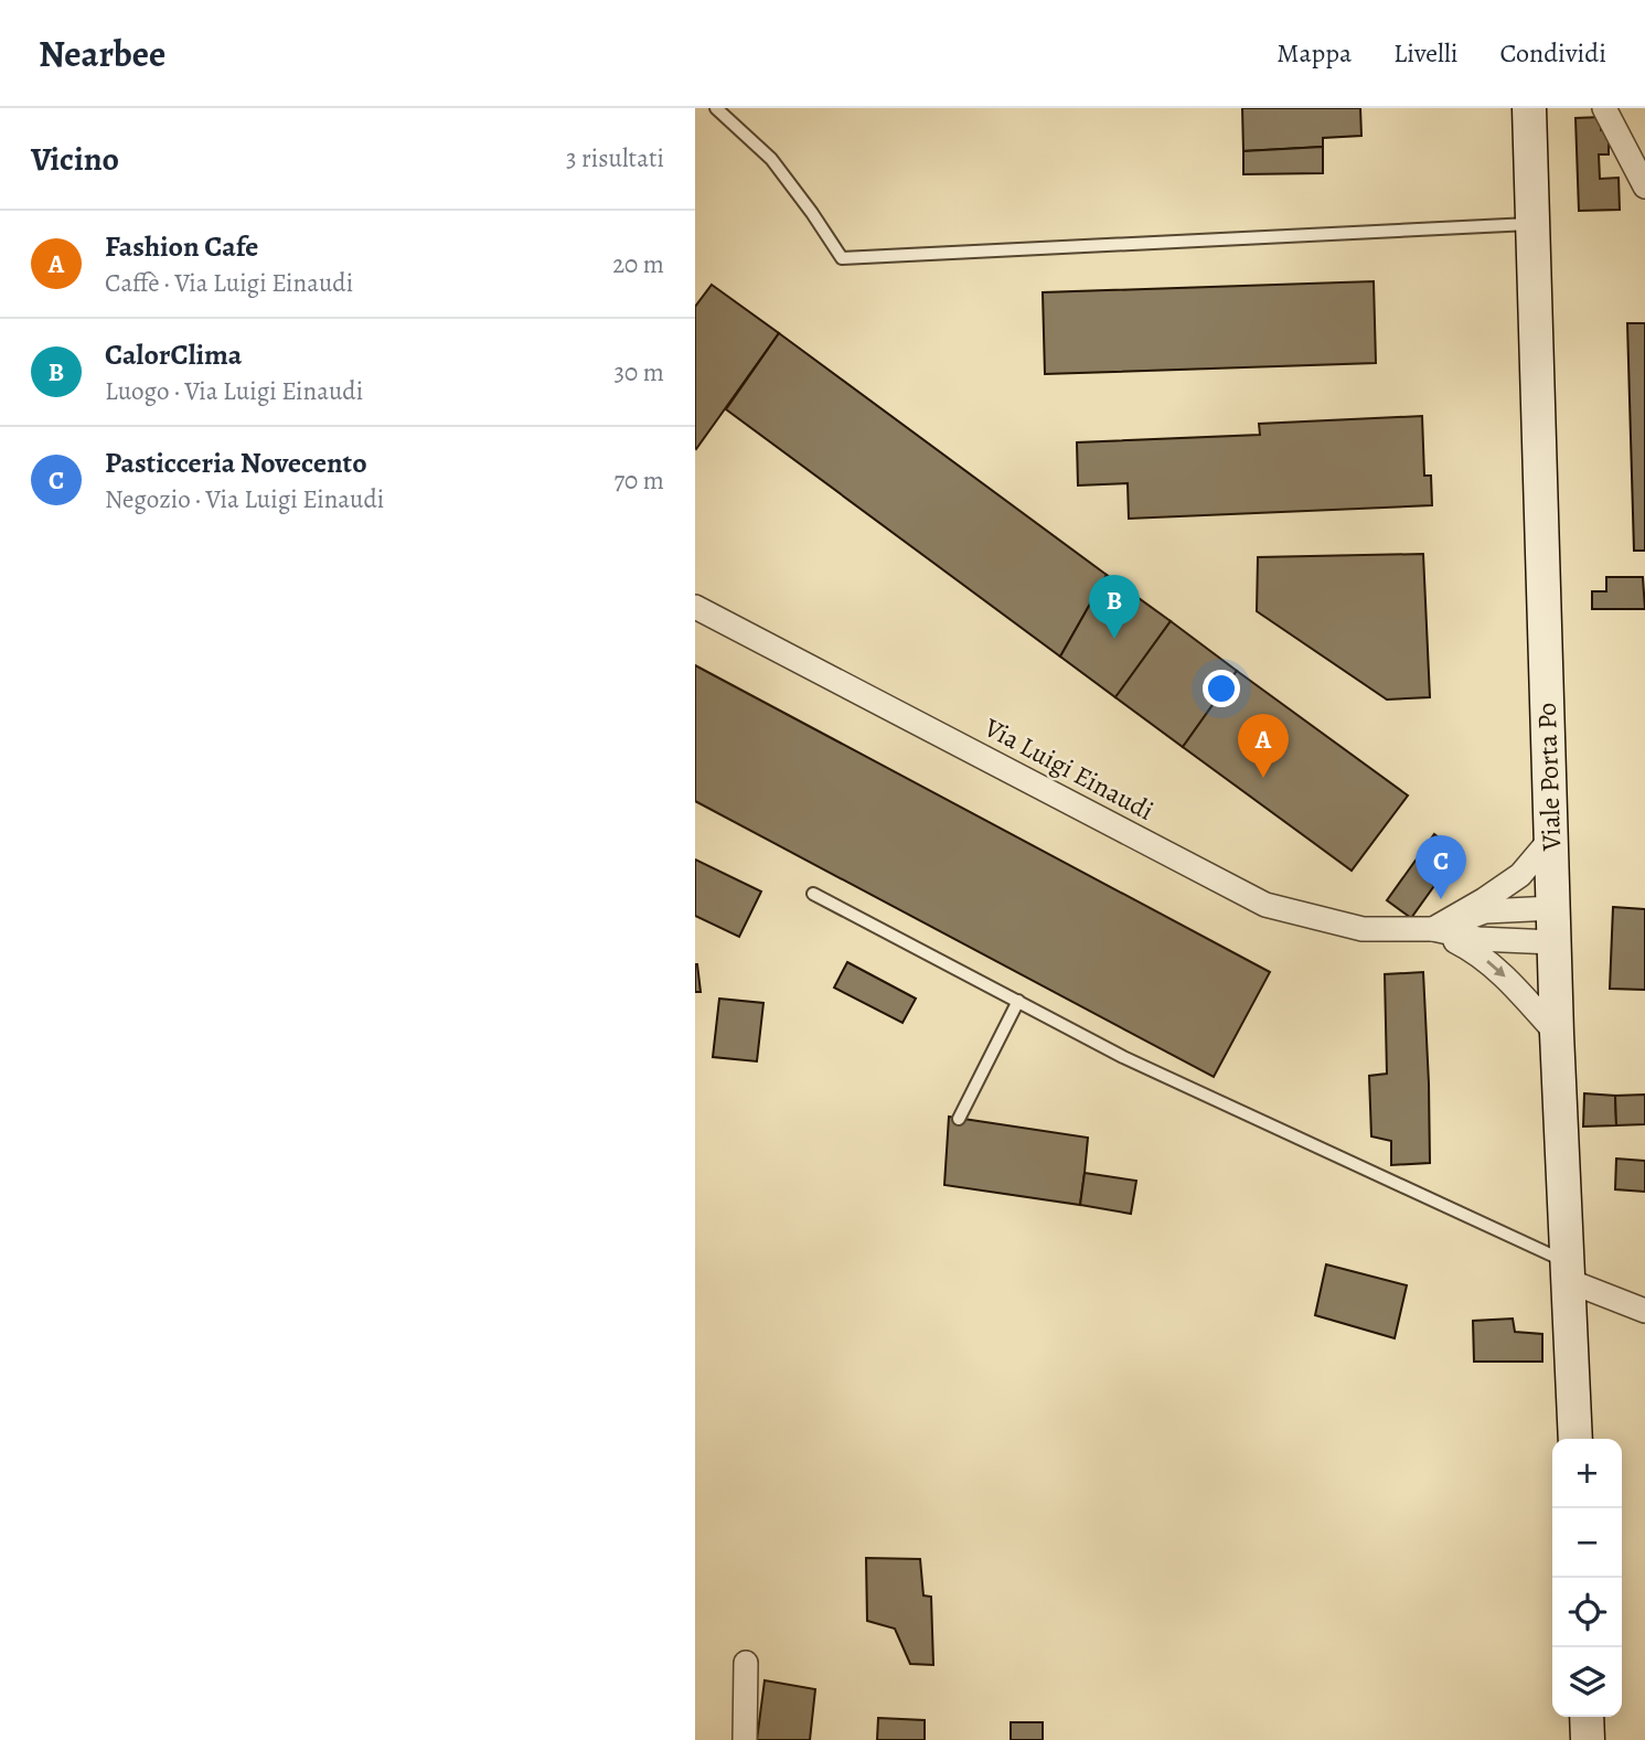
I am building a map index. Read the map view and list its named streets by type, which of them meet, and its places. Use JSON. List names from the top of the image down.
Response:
{
  "streets": {
    "main road": ["Viale Porta Po"],
    "street": ["Via Luigi Einaudi"]
  },
  "crossings": [
    ["Via Luigi Einaudi", "Viale Porta Po"]
  ],
  "page": {
    "header": "Nearbee",
    "nav": ["Mappa", "Livelli", "Condividi"],
    "heading": ["Vicino", "3 risultati"],
    "list": [
      {
        "mark": "A",
        "name": "Fashion Cafe",
        "note": "Caffè · Via Luigi Einaudi",
        "value": "20 m"
      },
      {
        "mark": "B",
        "name": "CalorClima",
        "note": "Luogo · Via Luigi Einaudi",
        "value": "30 m"
      },
      {
        "mark": "C",
        "name": "Pasticceria Novecento",
        "note": "Negozio · Via Luigi Einaudi",
        "value": "70 m"
      }
    ],
    "pins": ["B", "A", "C"],
    "map_buttons": ["+", "−"]
  }
}
